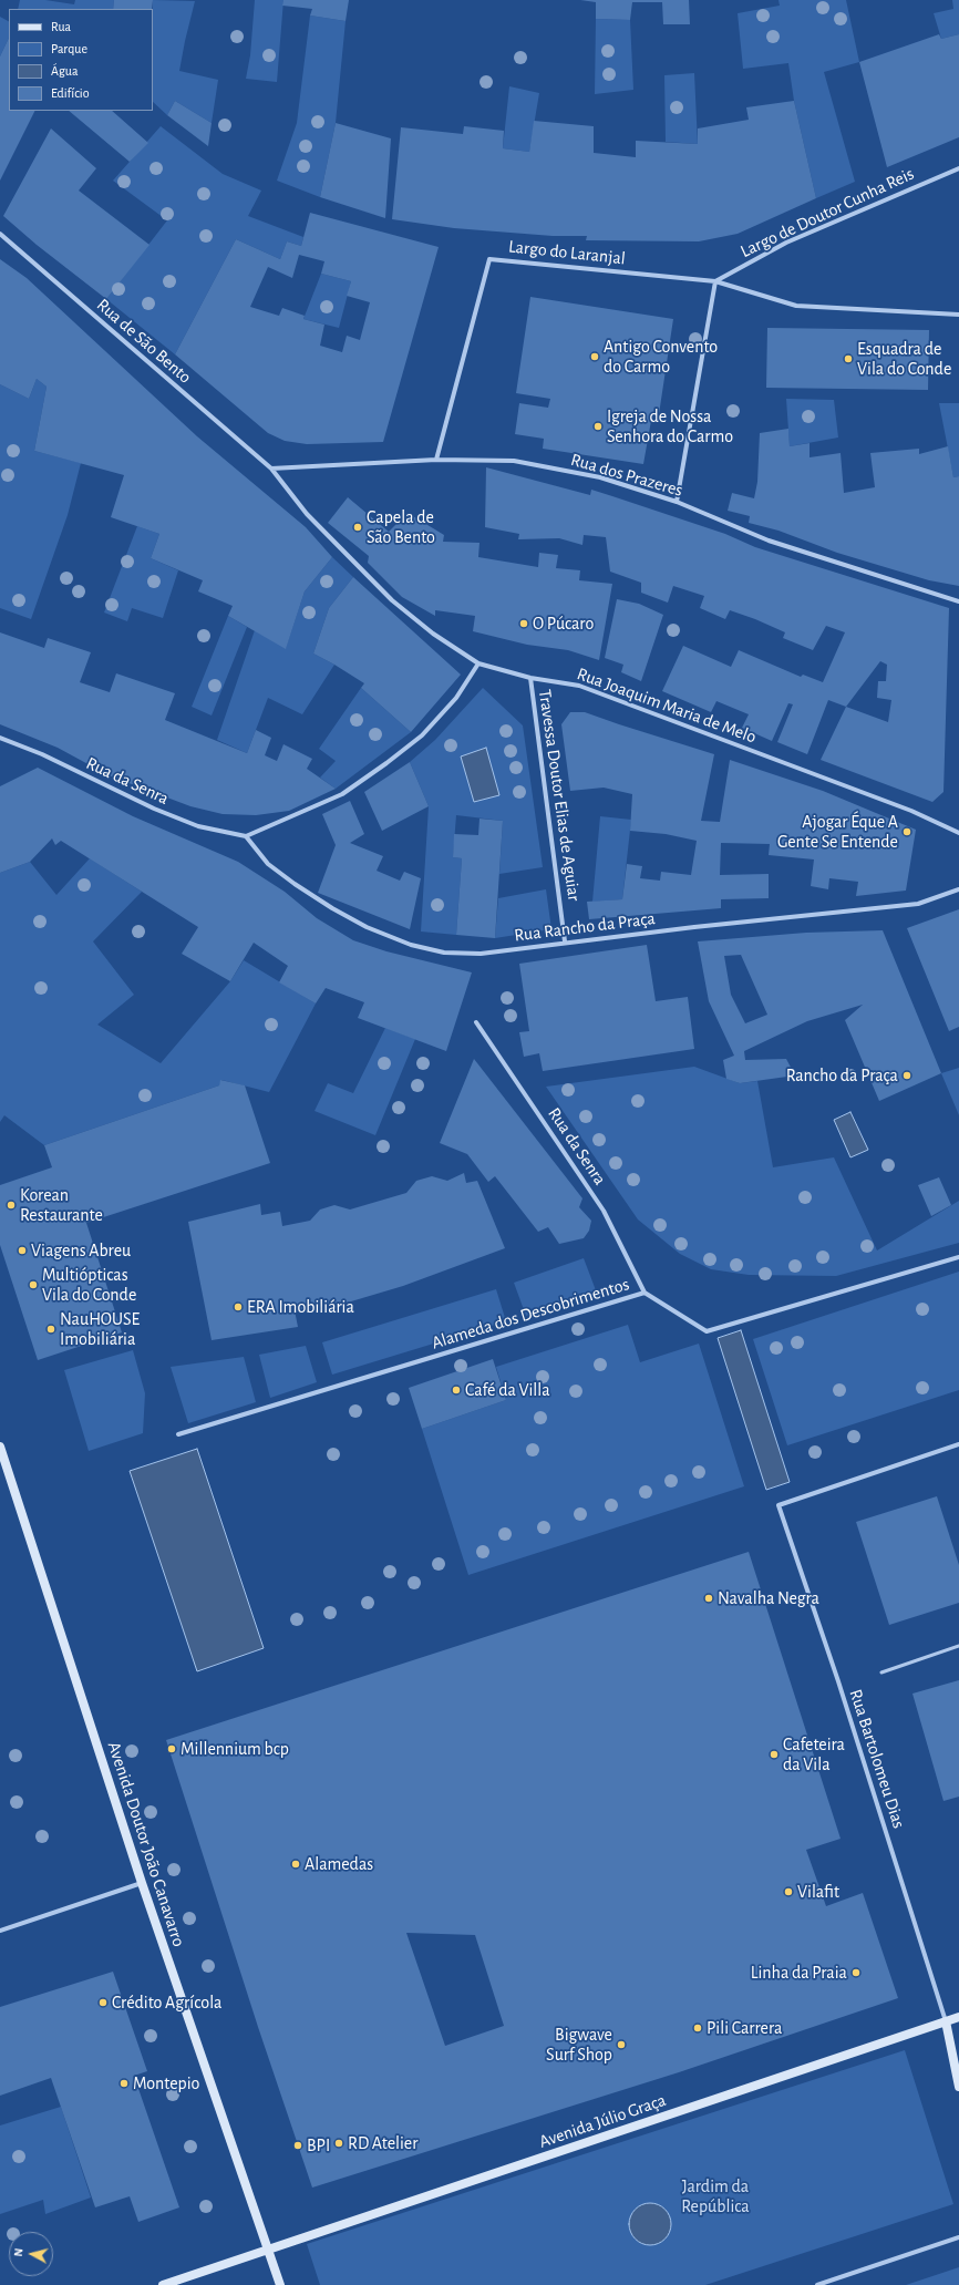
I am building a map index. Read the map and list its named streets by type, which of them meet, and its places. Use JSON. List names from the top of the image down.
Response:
{
  "streets": {
    "street": [
      "Largo de Doutor Cunha Reis",
      "Largo do Laranjal",
      "Rua de São Bento",
      "Rua dos Prazeres",
      "Rua Joaquim Maria de Melo",
      "Rua da Senra",
      "Travessa Doutor Elias de Aguiar",
      "Rua Rancho da Praça",
      "Alameda dos Descobrimentos",
      "Rua Bartolomeu Dias",
      "Avenida Doutor João Canavarro",
      "Avenida Júlio Graça"
    ]
  },
  "crossings": [
    ["Largo de Doutor Cunha Reis", "Largo do Laranjal"],
    ["Largo do Laranjal", "Rua dos Prazeres"],
    ["Rua de São Bento", "Rua dos Prazeres"],
    ["Rua de São Bento", "Rua Joaquim Maria de Melo"],
    ["Rua dos Prazeres", "Rua Joaquim Maria de Melo"],
    ["Rua Joaquim Maria de Melo", "Travessa Doutor Elias de Aguiar"],
    ["Rua da Senra", "Rua Rancho da Praça"],
    ["Rua da Senra", "Alameda dos Descobrimentos"],
    ["Travessa Doutor Elias de Aguiar", "Rua Rancho da Praça"],
    ["Rua Bartolomeu Dias", "Avenida Júlio Graça"],
    ["Avenida Doutor João Canavarro", "Avenida Júlio Graça"]
  ],
  "parks": ["Jardim da República"],
  "places": [
    "Antigo Convento do Carmo",
    "Esquadra de Vila do Conde",
    "Igreja de Nossa Senhora do Carmo",
    "Capela de São Bento",
    "O Púcaro",
    "Ajogar Éque A Gente Se Entende",
    "Rancho da Praça",
    "Korean Restaurante",
    "Viagens Abreu",
    "Multiópticas Vila do Conde",
    "ERA Imobiliária",
    "NauHOUSE Imobiliária",
    "Café da Villa",
    "Navalha Negra",
    "Millennium bcp",
    "Cafeteira da Vila",
    "Alamedas",
    "Vilafit",
    "Linha da Praia",
    "Crédito Agrícola",
    "Pili Carrera",
    "Bigwave Surf Shop",
    "Montepio",
    "RD Atelier",
    "BPI"
  ],
  "legend": [
    "Rua",
    "Parque",
    "Água",
    "Edifício"
  ],
  "north": "left"
}
